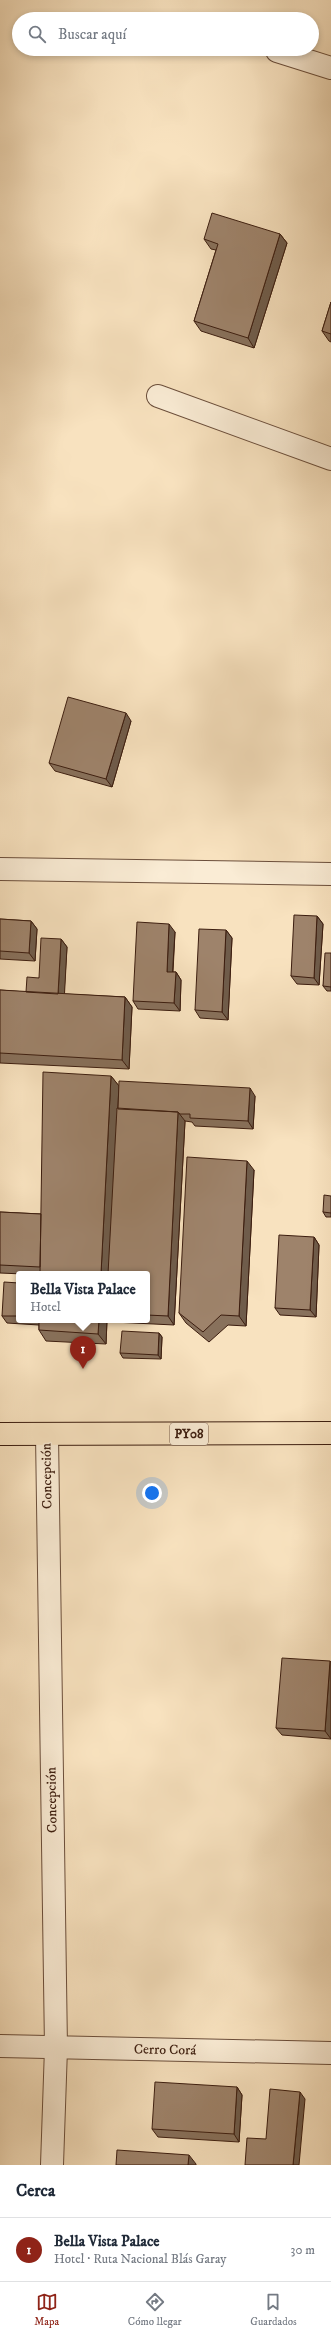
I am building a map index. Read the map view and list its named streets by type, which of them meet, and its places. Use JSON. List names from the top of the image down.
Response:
{
  "streets": {
    "highway": ["PY08"],
    "street": ["Concepción", "Cerro Corá"]
  },
  "crossings": [
    ["PY08", "Concepción"],
    ["Concepción", "Cerro Corá"]
  ],
  "page": {
    "search": "Buscar aquí",
    "popup": ["Bella Vista Palace", "Hotel"],
    "pins": "1",
    "heading": "Cerca",
    "list": [
      {
        "mark": "1",
        "name": "Bella Vista Palace",
        "note": "Hotel · Ruta Nacional Blás Garay",
        "value": "30 m"
      }
    ],
    "nav": ["Mapa", "Cómo llegar", "Guardados"]
  }
}
